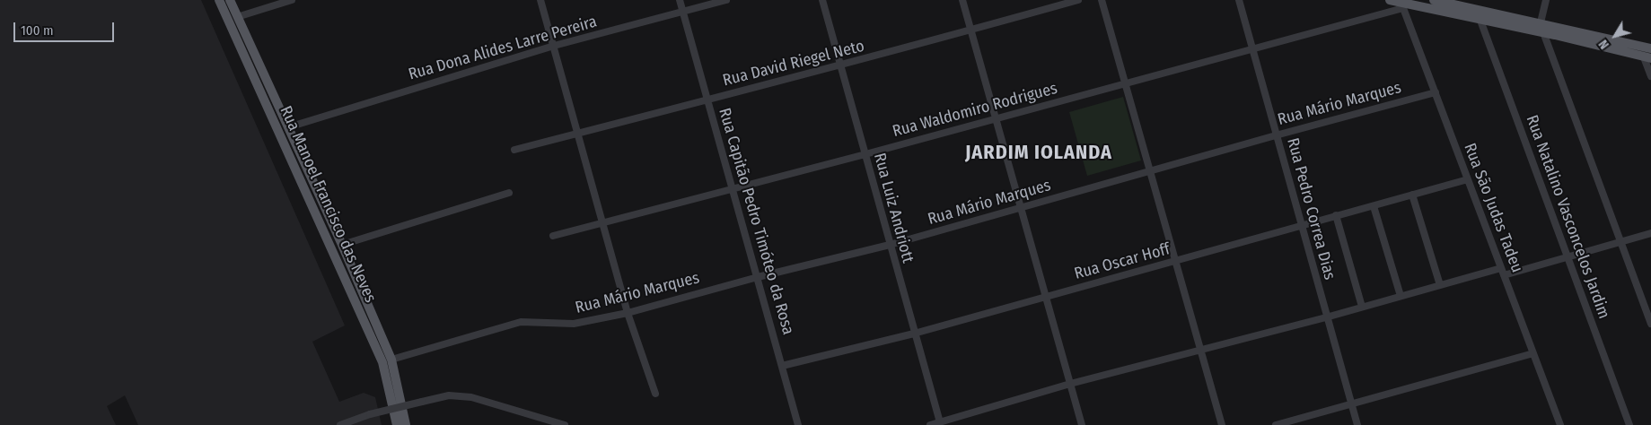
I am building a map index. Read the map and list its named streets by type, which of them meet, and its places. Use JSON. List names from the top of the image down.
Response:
{
  "streets": {
    "main road": ["Rua Manoel Francisco das Neves"],
    "street": [
      "Rua Dona Alides Larre Pereira",
      "Rua David Riegel Neto",
      "Rua Mário Marques",
      "Rua Waldomiro Rodrigues",
      "Rua Luiz Andriott",
      "Rua São Judas Tadeu",
      "Rua Pedro Correa Dias",
      "Rua Natalino Vasconcelos Jardim",
      "Rua Capitão Pedro Timóteo da Rosa",
      "Rua Oscar Hoff"
    ]
  },
  "crossings": [
    ["Rua Dona Alides Larre Pereira", "Rua Manoel Francisco das Neves"],
    ["Rua Dona Alides Larre Pereira", "Rua Capitão Pedro Timóteo da Rosa"],
    ["Rua David Riegel Neto", "Rua Luiz Andriott"],
    ["Rua David Riegel Neto", "Rua Capitão Pedro Timóteo da Rosa"],
    ["Rua Mário Marques", "Rua Manoel Francisco das Neves"],
    ["Rua Mário Marques", "Rua Luiz Andriott"],
    ["Rua Mário Marques", "Rua São Judas Tadeu"],
    ["Rua Mário Marques", "Rua Pedro Correa Dias"],
    ["Rua Mário Marques", "Rua Capitão Pedro Timóteo da Rosa"],
    ["Rua Waldomiro Rodrigues", "Rua Luiz Andriott"],
    ["Rua Waldomiro Rodrigues", "Rua São Judas Tadeu"],
    ["Rua Waldomiro Rodrigues", "Rua Pedro Correa Dias"],
    ["Rua Waldomiro Rodrigues", "Rua Capitão Pedro Timóteo da Rosa"],
    ["Rua Luiz Andriott", "Rua Oscar Hoff"],
    ["Rua São Judas Tadeu", "Rua Oscar Hoff"],
    ["Rua Pedro Correa Dias", "Rua Oscar Hoff"],
    ["Rua Capitão Pedro Timóteo da Rosa", "Rua Oscar Hoff"]
  ],
  "districts": ["JARDIM IOLANDA"],
  "scale_bar": "100 m",
  "north": "bottom left"
}
